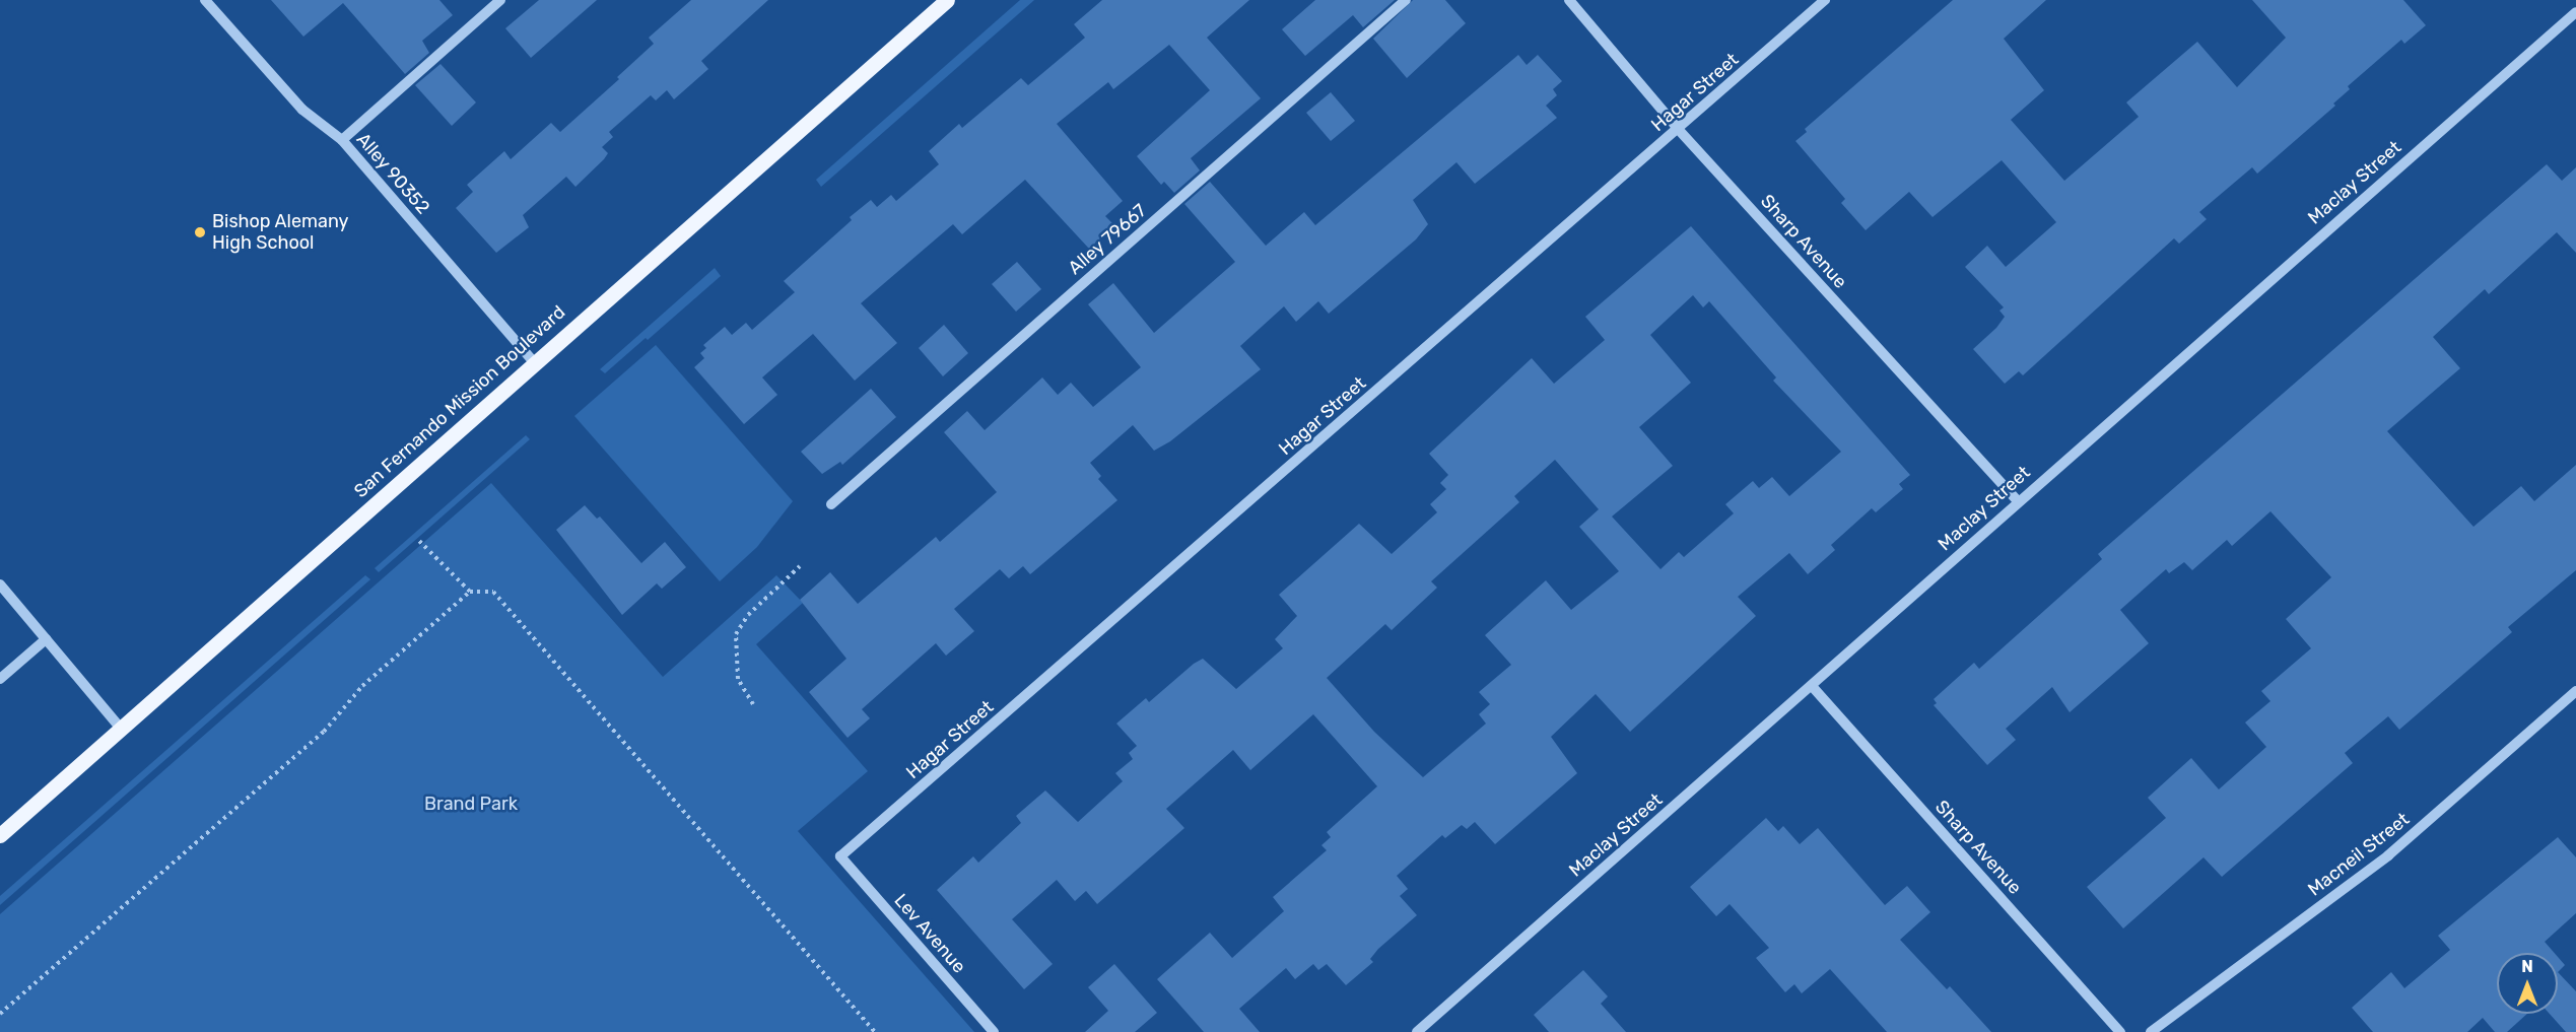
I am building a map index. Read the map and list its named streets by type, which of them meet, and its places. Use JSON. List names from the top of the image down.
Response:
{
  "streets": {
    "main road": ["San Fernando Mission Boulevard"],
    "street": [
      "Hagar Street",
      "Alley 90352",
      "Maclay Street",
      "Alley 79667",
      "Sharp Avenue",
      "Macneil Street",
      "Lev Avenue"
    ]
  },
  "crossings": [
    ["Hagar Street", "Sharp Avenue"],
    ["Hagar Street", "Lev Avenue"],
    ["Alley 90352", "San Fernando Mission Boulevard"],
    ["Maclay Street", "Sharp Avenue"]
  ],
  "parks": ["Brand Park"],
  "places": ["Bishop Alemany High School"],
  "north": "top"
}
